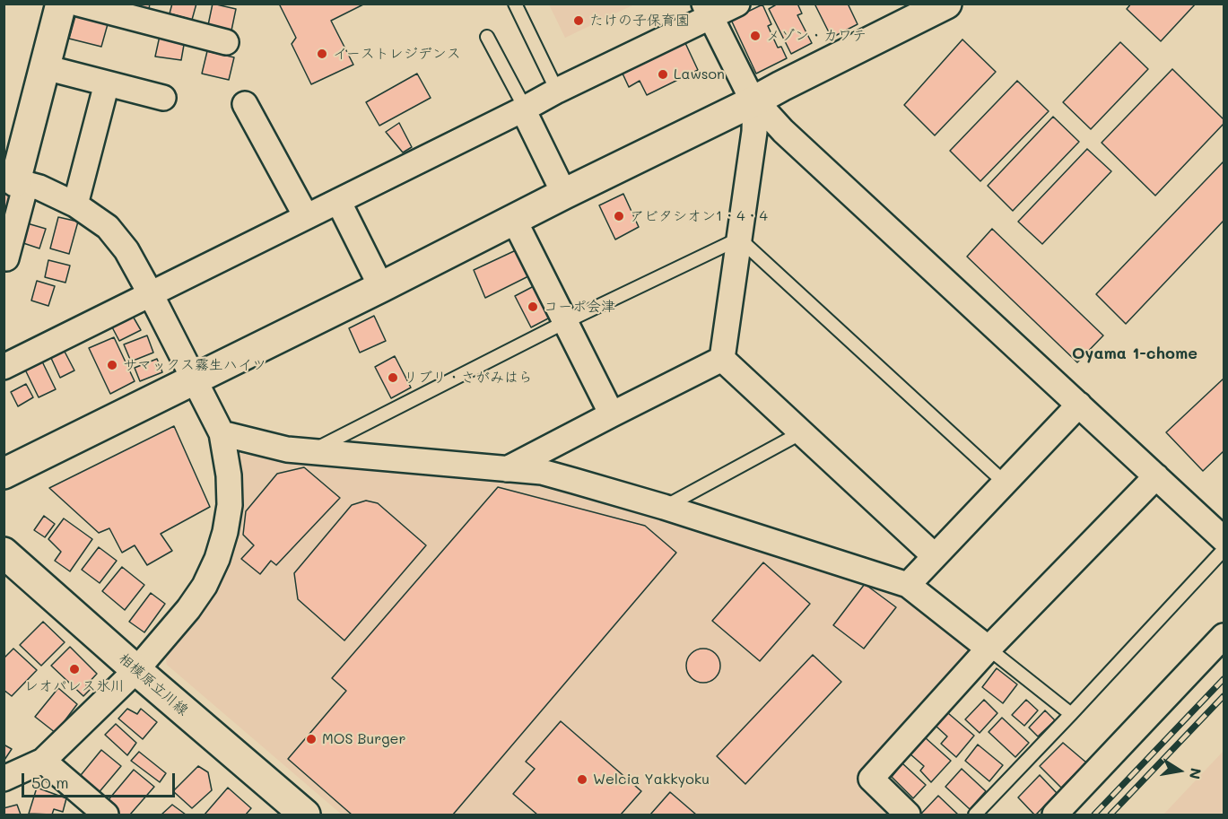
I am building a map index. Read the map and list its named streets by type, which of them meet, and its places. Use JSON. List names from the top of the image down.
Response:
{
  "streets": {
    "street": ["相模原立川線"]
  },
  "districts": ["Oyama 1-chome"],
  "places": [
    "たけの子保育園",
    "メゾン・カワテ",
    "イーストレジデンス",
    "Lawson",
    "アビタシオン1・4・4",
    "コーポ会津",
    "サマックス霧生ハイツ",
    "リブリ・さがみはら",
    "レオパレス氷川",
    "MOS Burger",
    "Welcia Yakkyoku"
  ],
  "scale_bar": "50 m",
  "north": "right"
}
